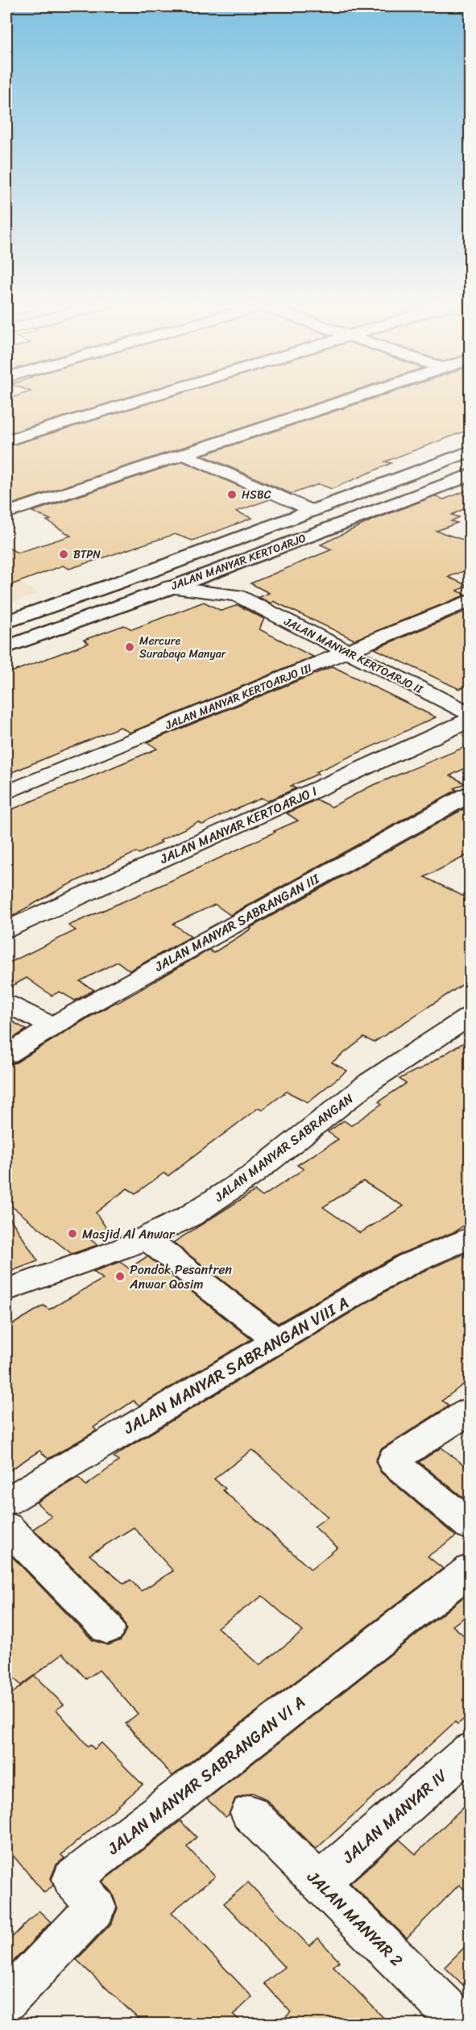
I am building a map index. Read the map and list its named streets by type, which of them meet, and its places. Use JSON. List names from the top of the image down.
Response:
{
  "streets": {
    "main road": ["JALAN MANYAR KERTOARJO"],
    "street": [
      "JALAN MANYAR KERTOARJO II",
      "JALAN MANYAR KERTOARJO III",
      "JALAN MANYAR KERTOARJO I",
      "JALAN MANYAR SABRANGAN III",
      "JALAN MANYAR SABRANGAN",
      "JALAN MANYAR SABRANGAN VIII A",
      "JALAN MANYAR SABRANGAN VI A",
      "JALAN MANYAR IV",
      "JALAN MANYAR 2"
    ]
  },
  "crossings": [
    ["JALAN MANYAR KERTOARJO", "JALAN MANYAR KERTOARJO II"],
    ["JALAN MANYAR KERTOARJO II", "JALAN MANYAR KERTOARJO III"],
    ["JALAN MANYAR IV", "JALAN MANYAR 2"]
  ],
  "places": [
    "HSBC",
    "BTPN",
    "Mercure Surabaya Manyar",
    "Masjid Al Anwar",
    "Pondok Pesantren Anwar Qosim"
  ]
}
